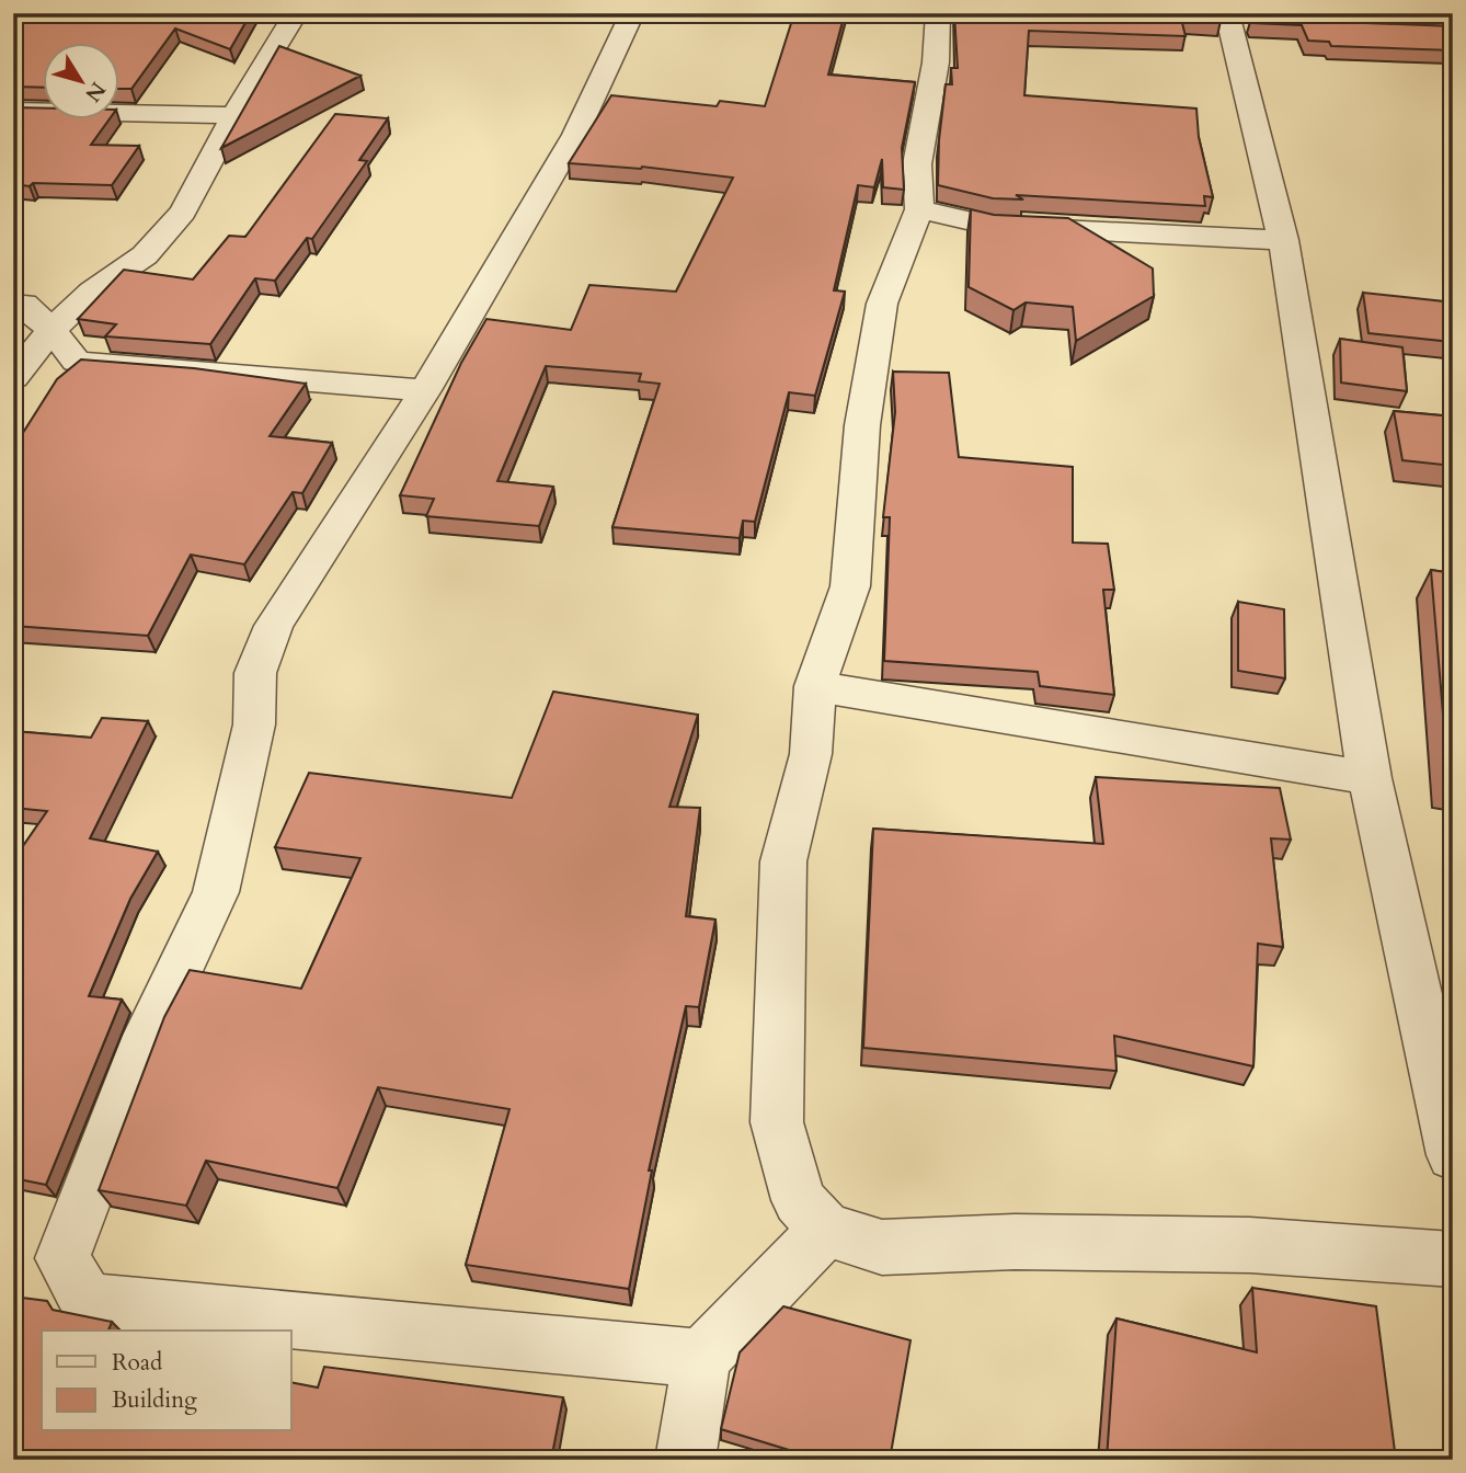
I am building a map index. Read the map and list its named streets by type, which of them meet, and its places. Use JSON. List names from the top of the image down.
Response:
{
  "legend": ["Road", "Building"],
  "north": "bottom right"
}
